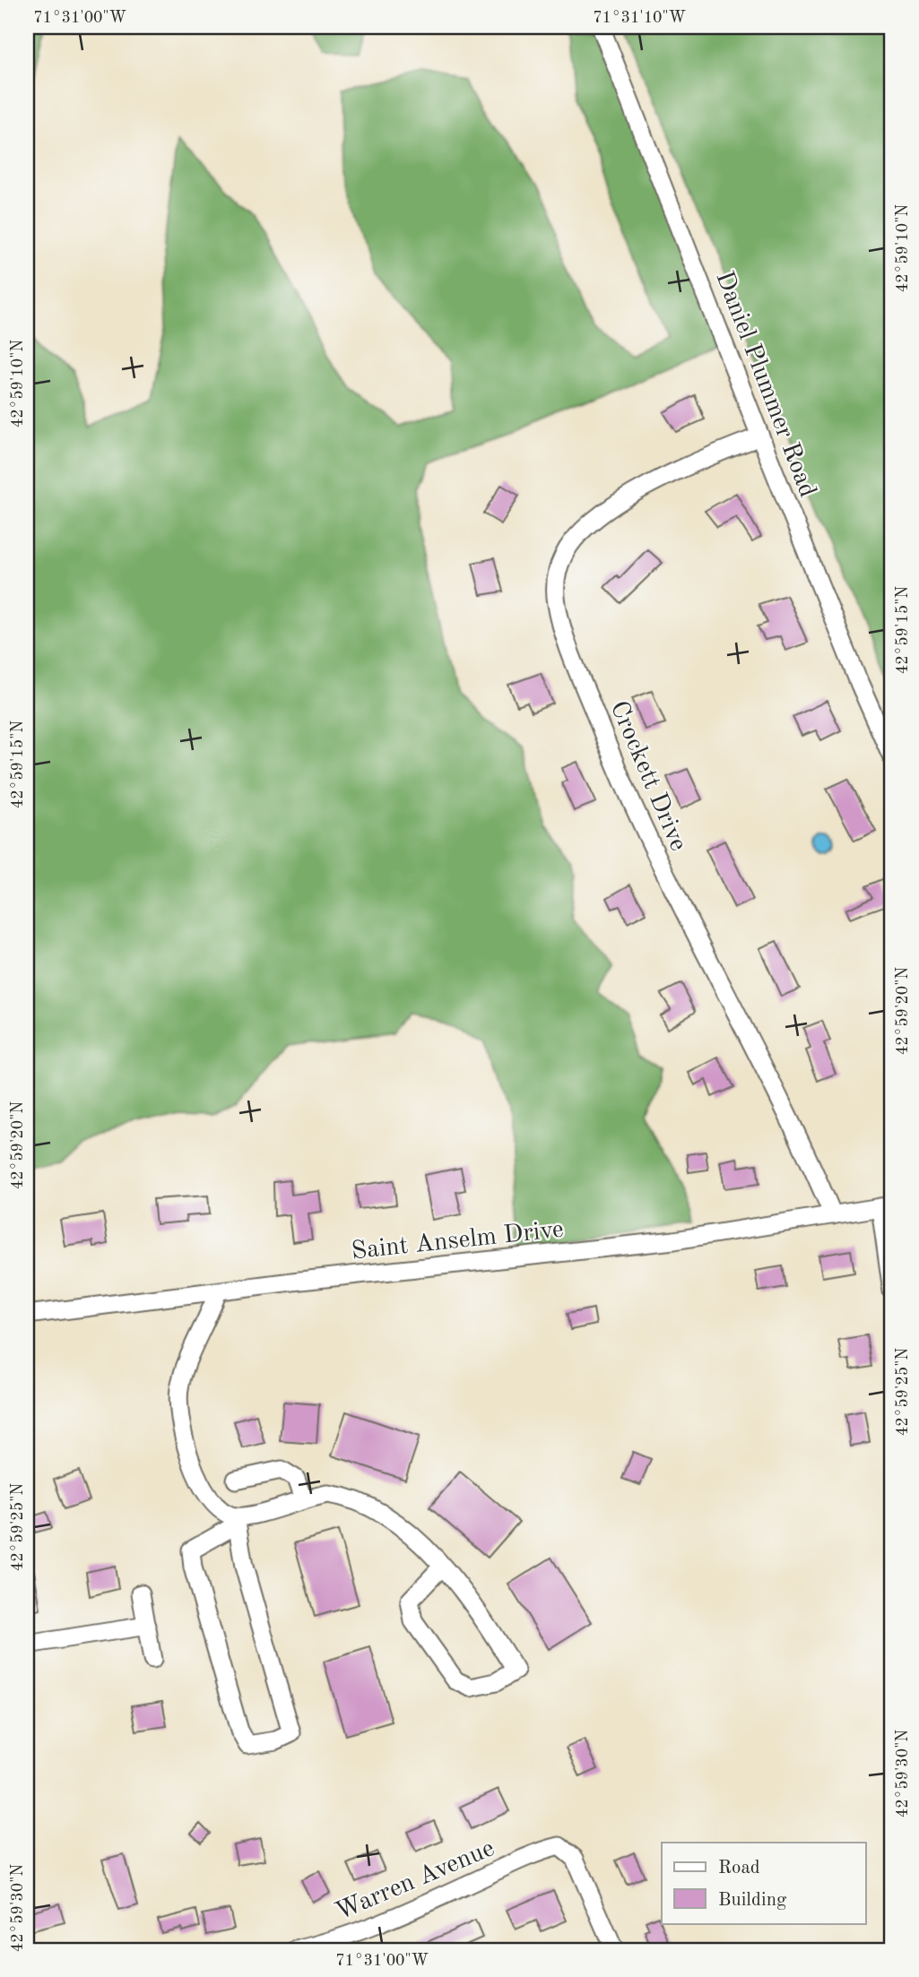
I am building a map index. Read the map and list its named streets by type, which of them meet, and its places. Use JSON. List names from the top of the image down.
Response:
{
  "streets": {
    "street": [
      "Daniel Plummer Road",
      "Crockett Drive",
      "Saint Anselm Drive",
      "Warren Avenue"
    ]
  },
  "crossings": [
    ["Daniel Plummer Road", "Crockett Drive"],
    ["Crockett Drive", "Saint Anselm Drive"]
  ],
  "legend": ["Road", "Building"],
  "coordinates": [
    "71°31'00\"W",
    "71°31'10\"W",
    "42°59'10\"N",
    "42°59'15\"N",
    "42°59'20\"N",
    "42°59'25\"N",
    "42°59'30\"N"
  ]
}
